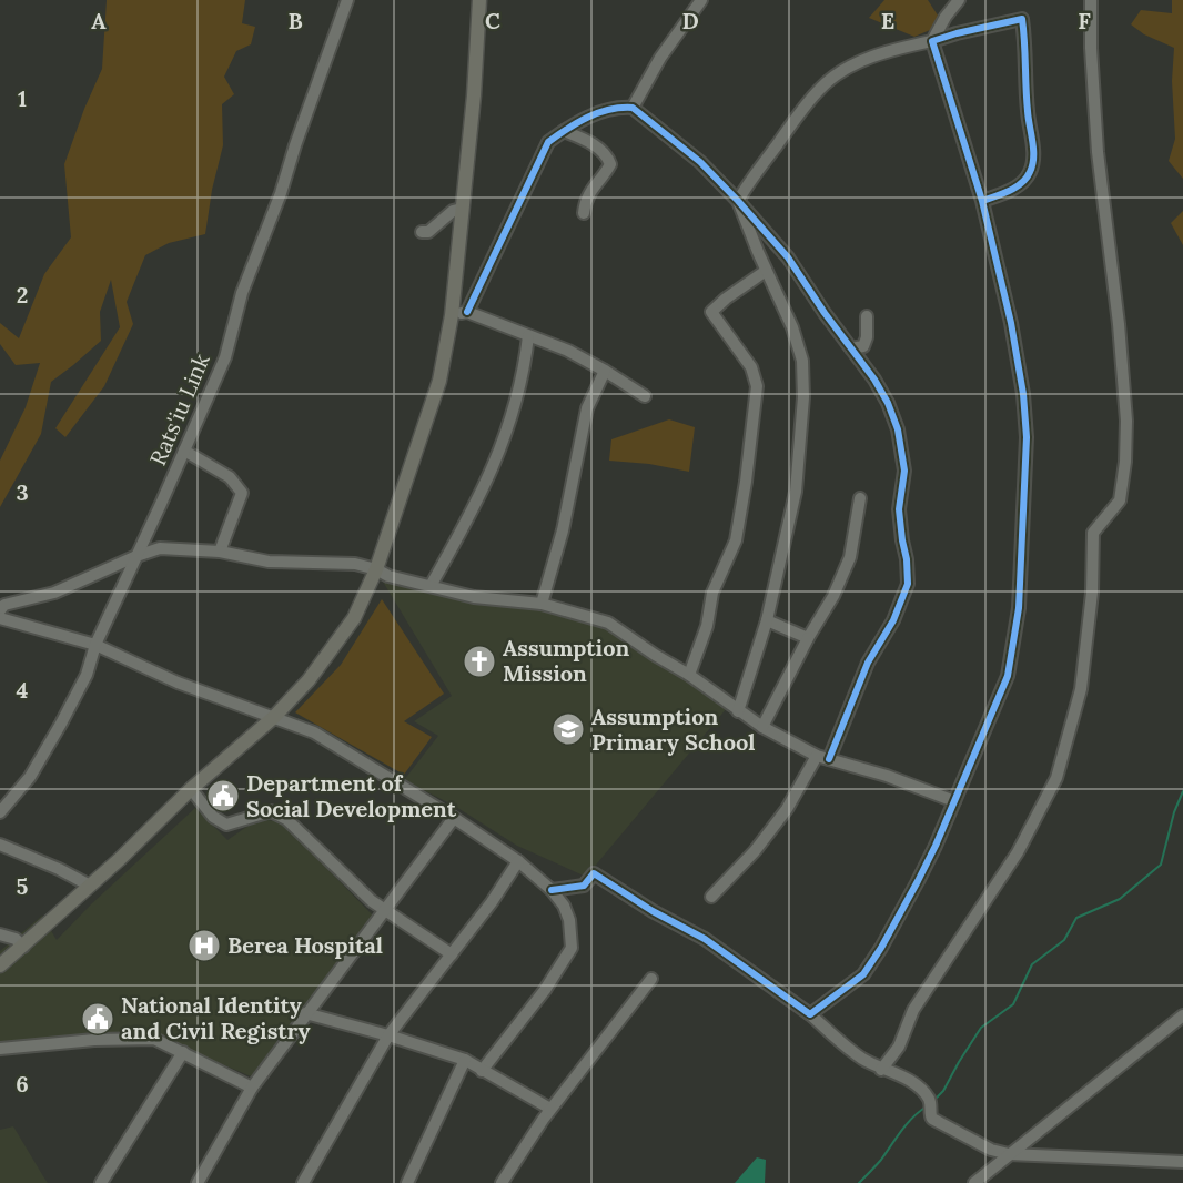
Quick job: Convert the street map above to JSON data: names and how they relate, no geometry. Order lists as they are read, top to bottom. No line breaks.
{"streets":{"street":["Rats'iu Link"]},"places":{"church":["Assumption Mission"],"school or university":["Assumption Primary School"],"public building":["Department of Social Development","National Identity and Civil Registry"],"hospital":["Berea Hospital"]},"grid":{"columns":["A","B","C","D","E","F"],"rows":["1","2","3","4","5","6"]}}
